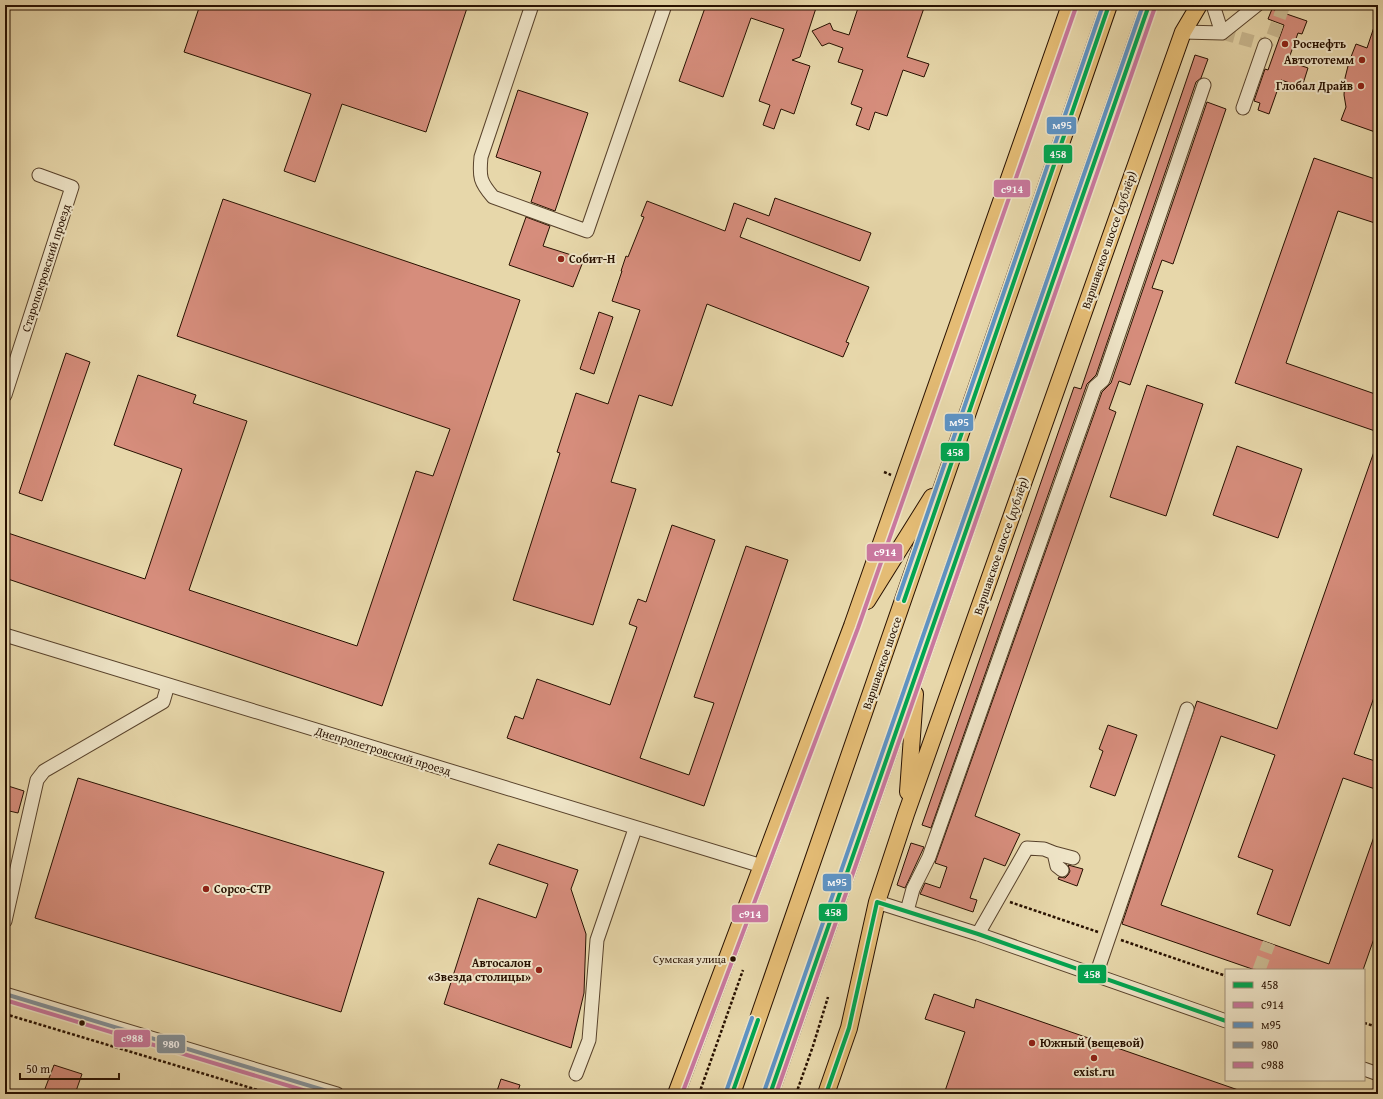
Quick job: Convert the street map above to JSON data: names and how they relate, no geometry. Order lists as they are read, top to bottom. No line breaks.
{"streets":{"main road":["Варшавское шоссе (дублёр)","Варшавское шоссе"],"street":["Старопокровский проезд","Днепропетровский проезд"]},"places":["Роснефть","Автототемм","Глобал Драйв","Собит-Н","Сорсо-СТР","Сумская улица","Автосалон «Звезда столицы»","Южный (вещевой)","exist.ru"],"lines":["transit line 458","transit line м95","transit line с914","transit line 980","transit line с988"],"legend":["458","с914","м95","980","с988"],"scale_bar":"50 m"}
